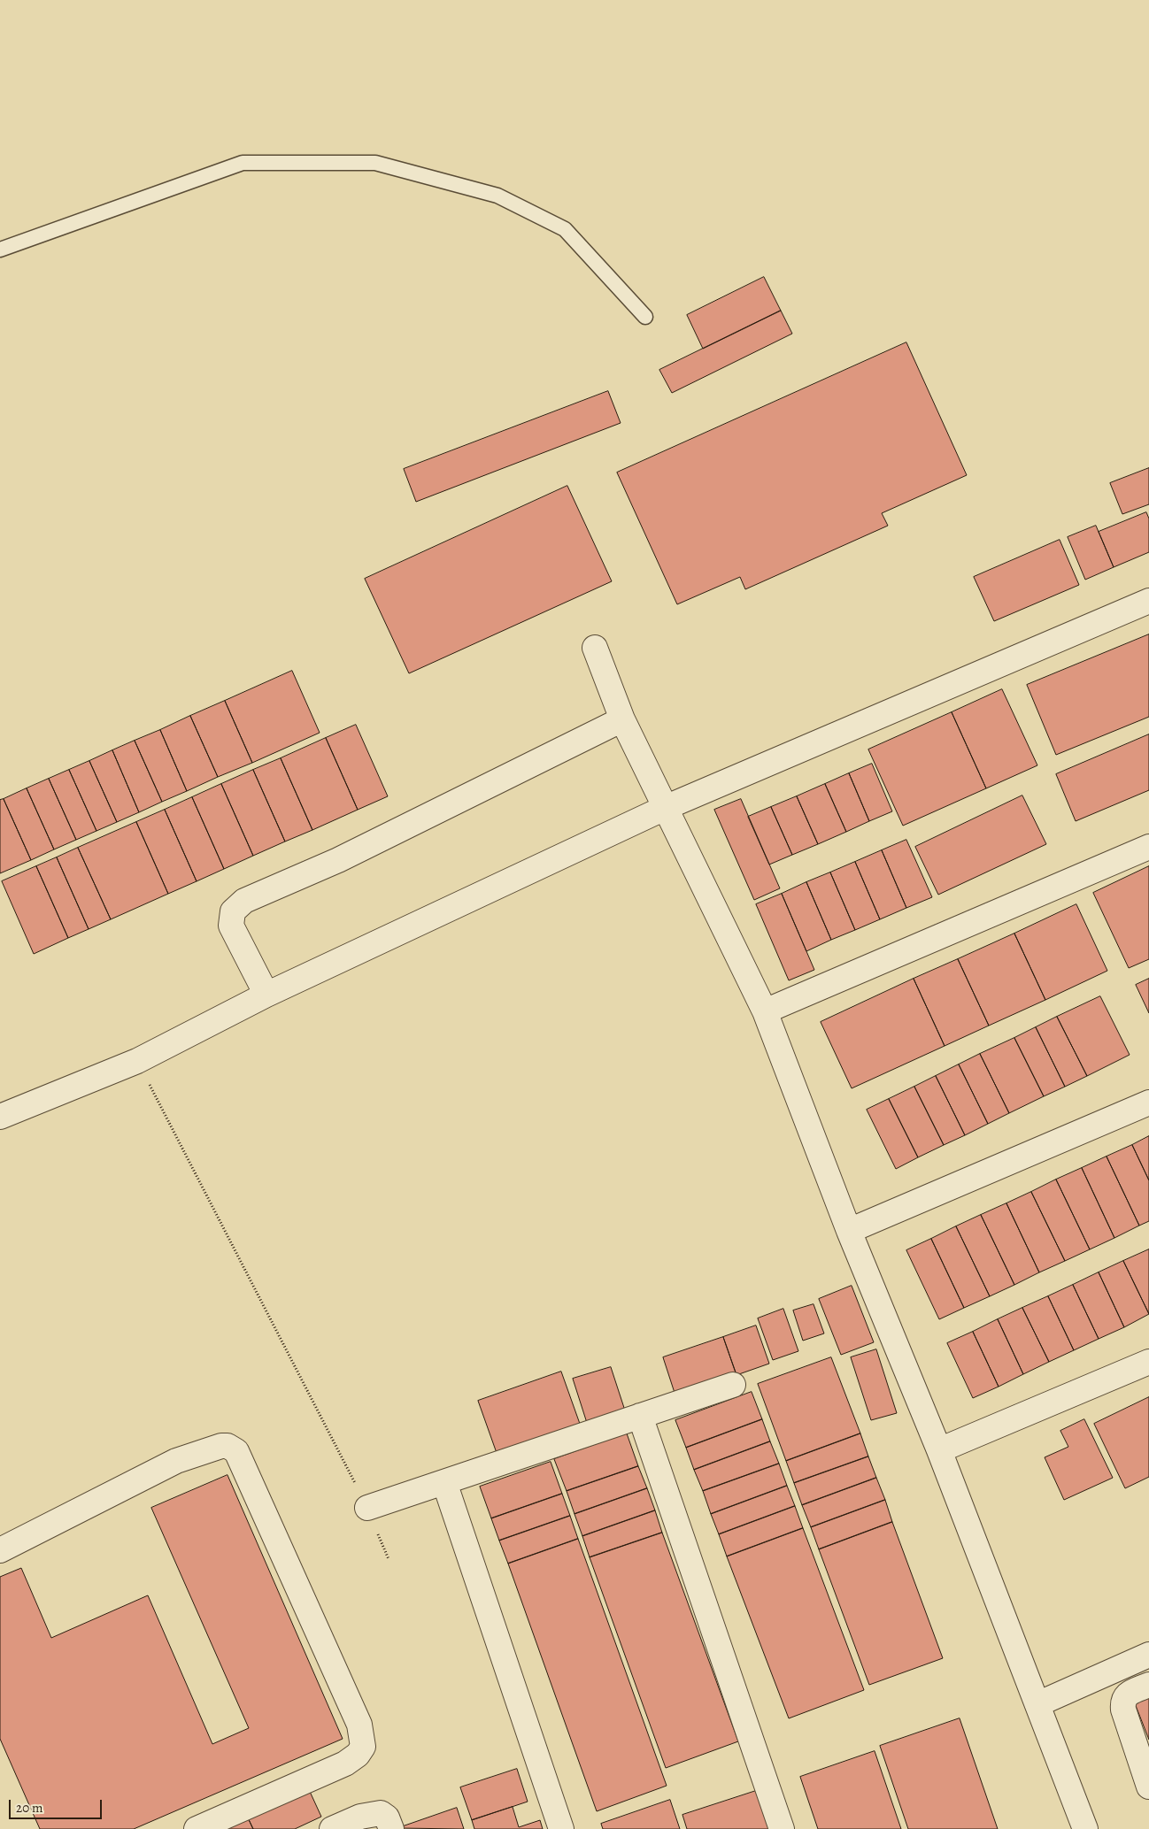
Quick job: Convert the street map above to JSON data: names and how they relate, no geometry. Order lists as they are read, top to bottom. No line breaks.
{"scale_bar":"20 m"}
